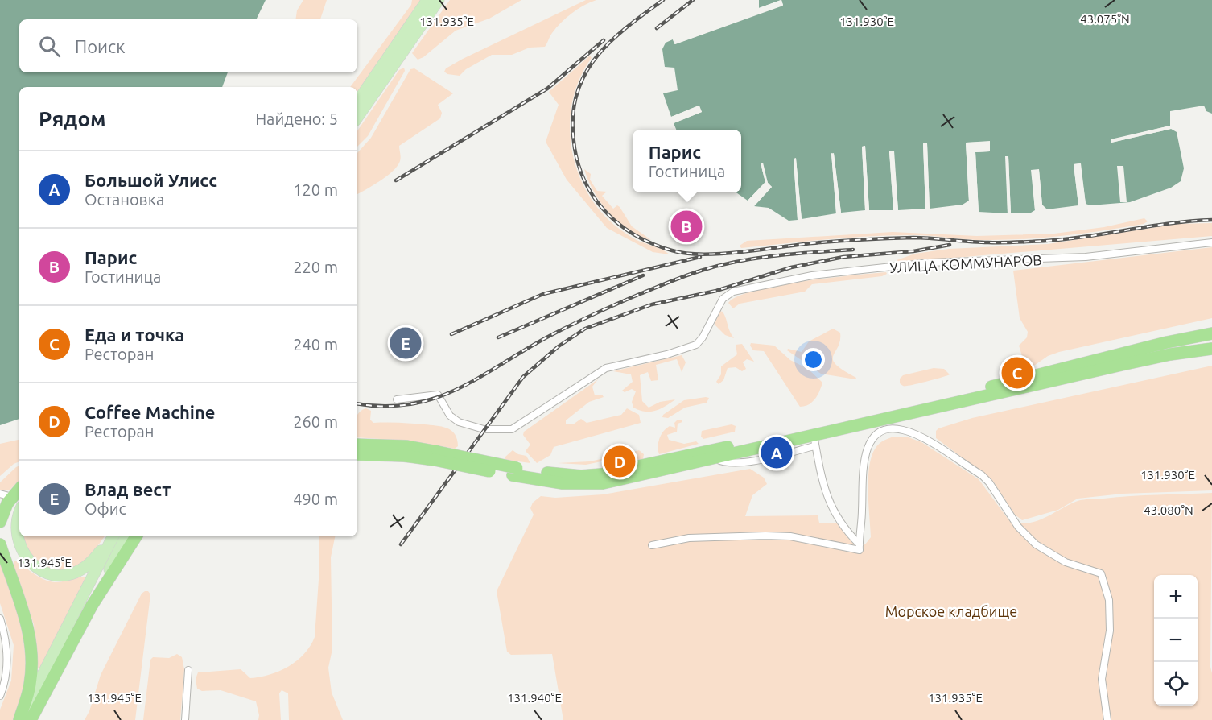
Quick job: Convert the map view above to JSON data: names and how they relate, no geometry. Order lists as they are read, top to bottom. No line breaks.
{"streets":{"street":["УЛИЦА КОММУНАРОВ"]},"parks":["Морское кладбище"],"page":{"search":"Поиск","heading":["Рядом","Найдено: 5"],"popup":["Парис","Гостиница"],"list":[{"mark":"A","name":"Большой Улисс","note":"Остановка","value":"120 m"},{"mark":"B","name":"Парис","note":"Гостиница","value":"220 m"},{"mark":"C","name":"Еда и точка","note":"Ресторан","value":"240 m"},{"mark":"D","name":"Coffee Machine","note":"Ресторан","value":"260 m"},{"mark":"E","name":"Влад вест","note":"Офис","value":"490 m"}],"pins":["B","E","C","A","D"],"map_buttons":["+","−"]},"coordinates":["43.075°N","131.935°E","131.930°E","43.080°N","131.945°E","131.940°E"]}
